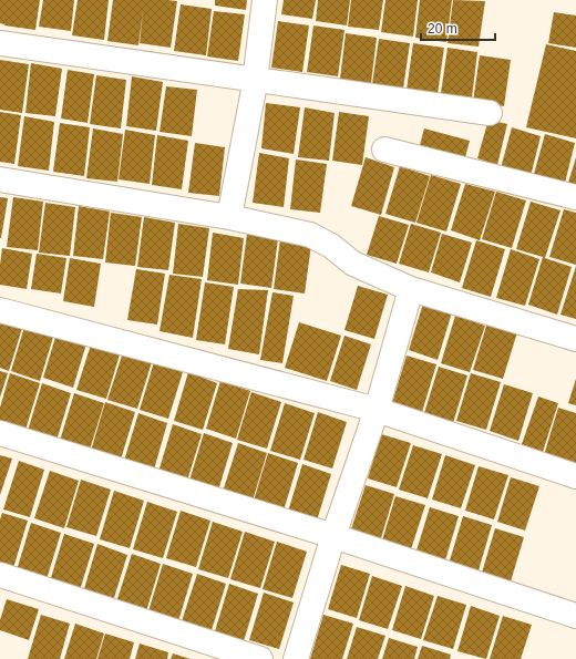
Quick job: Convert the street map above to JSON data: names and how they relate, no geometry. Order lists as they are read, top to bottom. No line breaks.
{"scale_bar":"20 m"}
